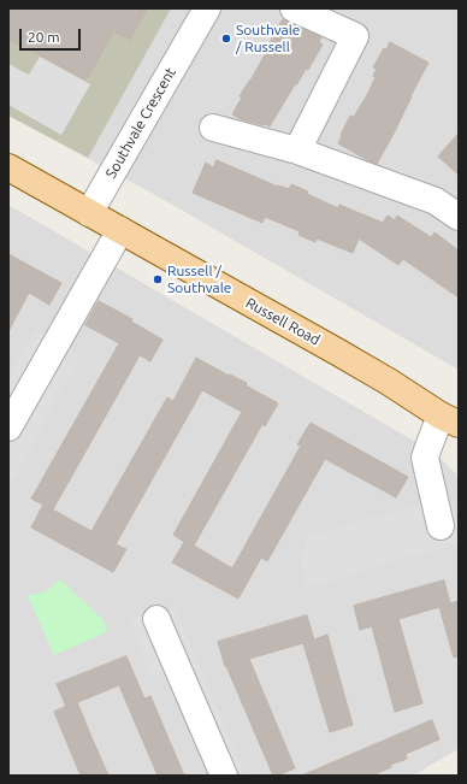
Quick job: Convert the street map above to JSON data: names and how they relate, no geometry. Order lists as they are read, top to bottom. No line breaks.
{"streets":{"main road":["Russell Road"],"street":["Southvale Crescent"]},"crossings":[["Southvale Crescent","Russell Road"]],"places":["Southvale / Russell","Russell / Southvale"],"scale_bar":"20 m"}
